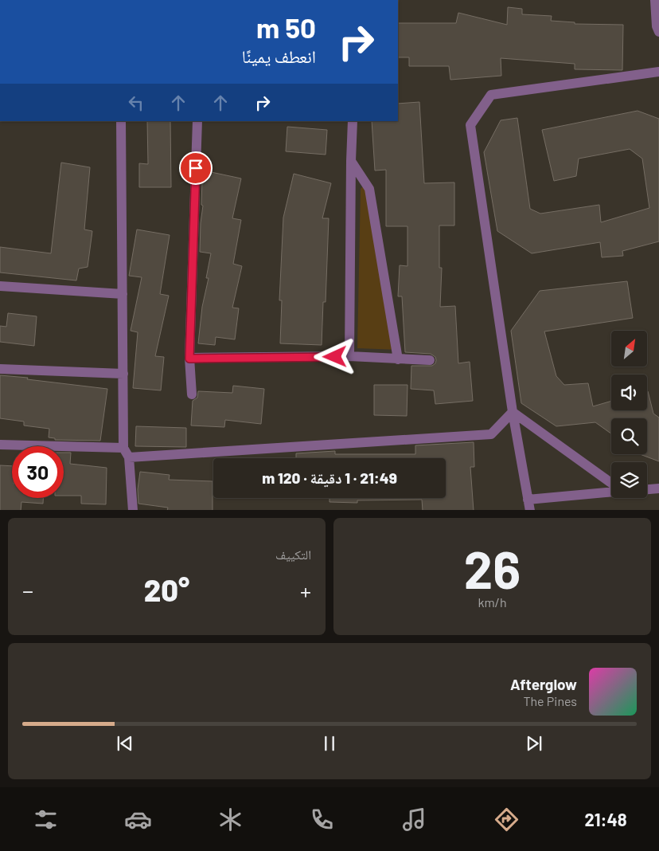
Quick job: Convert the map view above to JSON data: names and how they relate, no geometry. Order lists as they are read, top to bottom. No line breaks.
{"north":"top right","page":{"turn":["50 m","انعطف يمينًا"],"limit":"30","trip":"21:49 · 1 دقيقة · 120 m","tile":[["26","km/h"],"التكييف"],"heat":["−","20°","+"],"song":["Afterglow","The Pines"],"tabs":"21:48"}}
